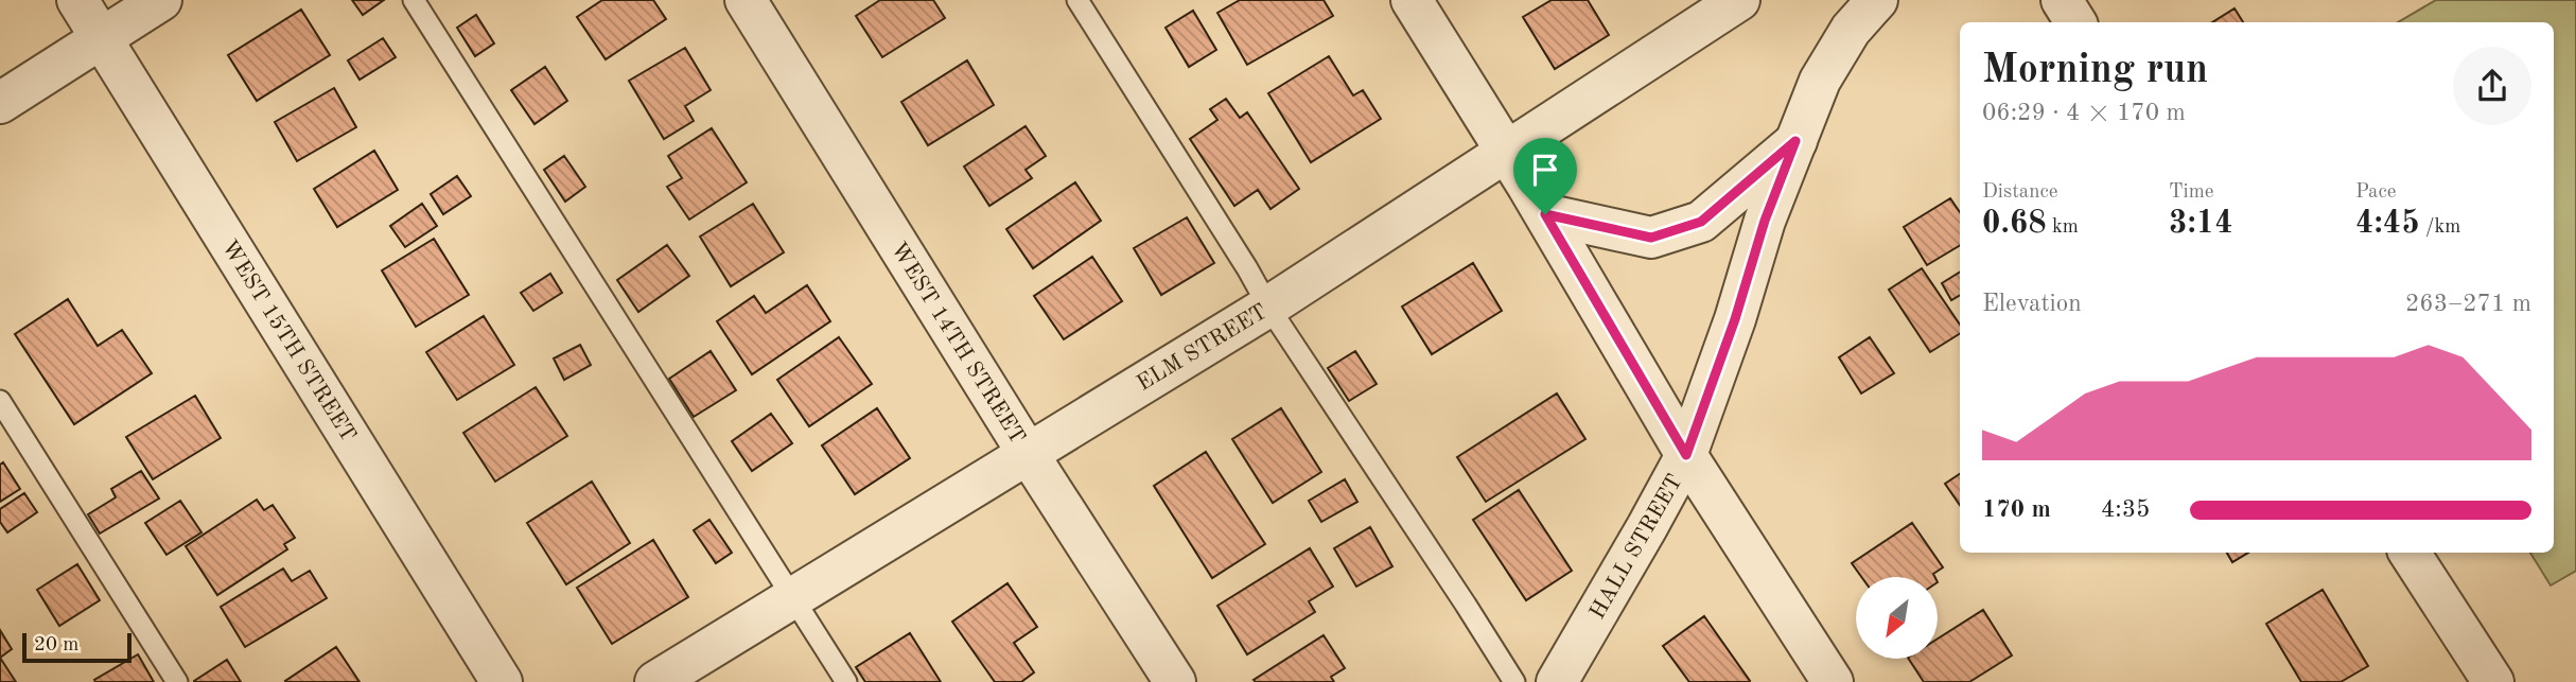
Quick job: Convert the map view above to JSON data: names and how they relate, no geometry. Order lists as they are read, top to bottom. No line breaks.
{"streets":{"street":["WEST 15TH STREET","WEST 14TH STREET","ELM STREET","HALL STREET"]},"crossings":[["WEST 14TH STREET","ELM STREET"]],"scale_bar":"20 m","north":"bottom left","page":{"heading":["Morning run","06:29 · 4 × 170 m"],"stats":[["Distance","0.68 km"],["Time","3:14"],["Pace","4:45 /km"]],"chart":["Elevation","263–271 m"],"list":[{"name":"170 m","note":"4:35"}],"scale":"20 m"}}
